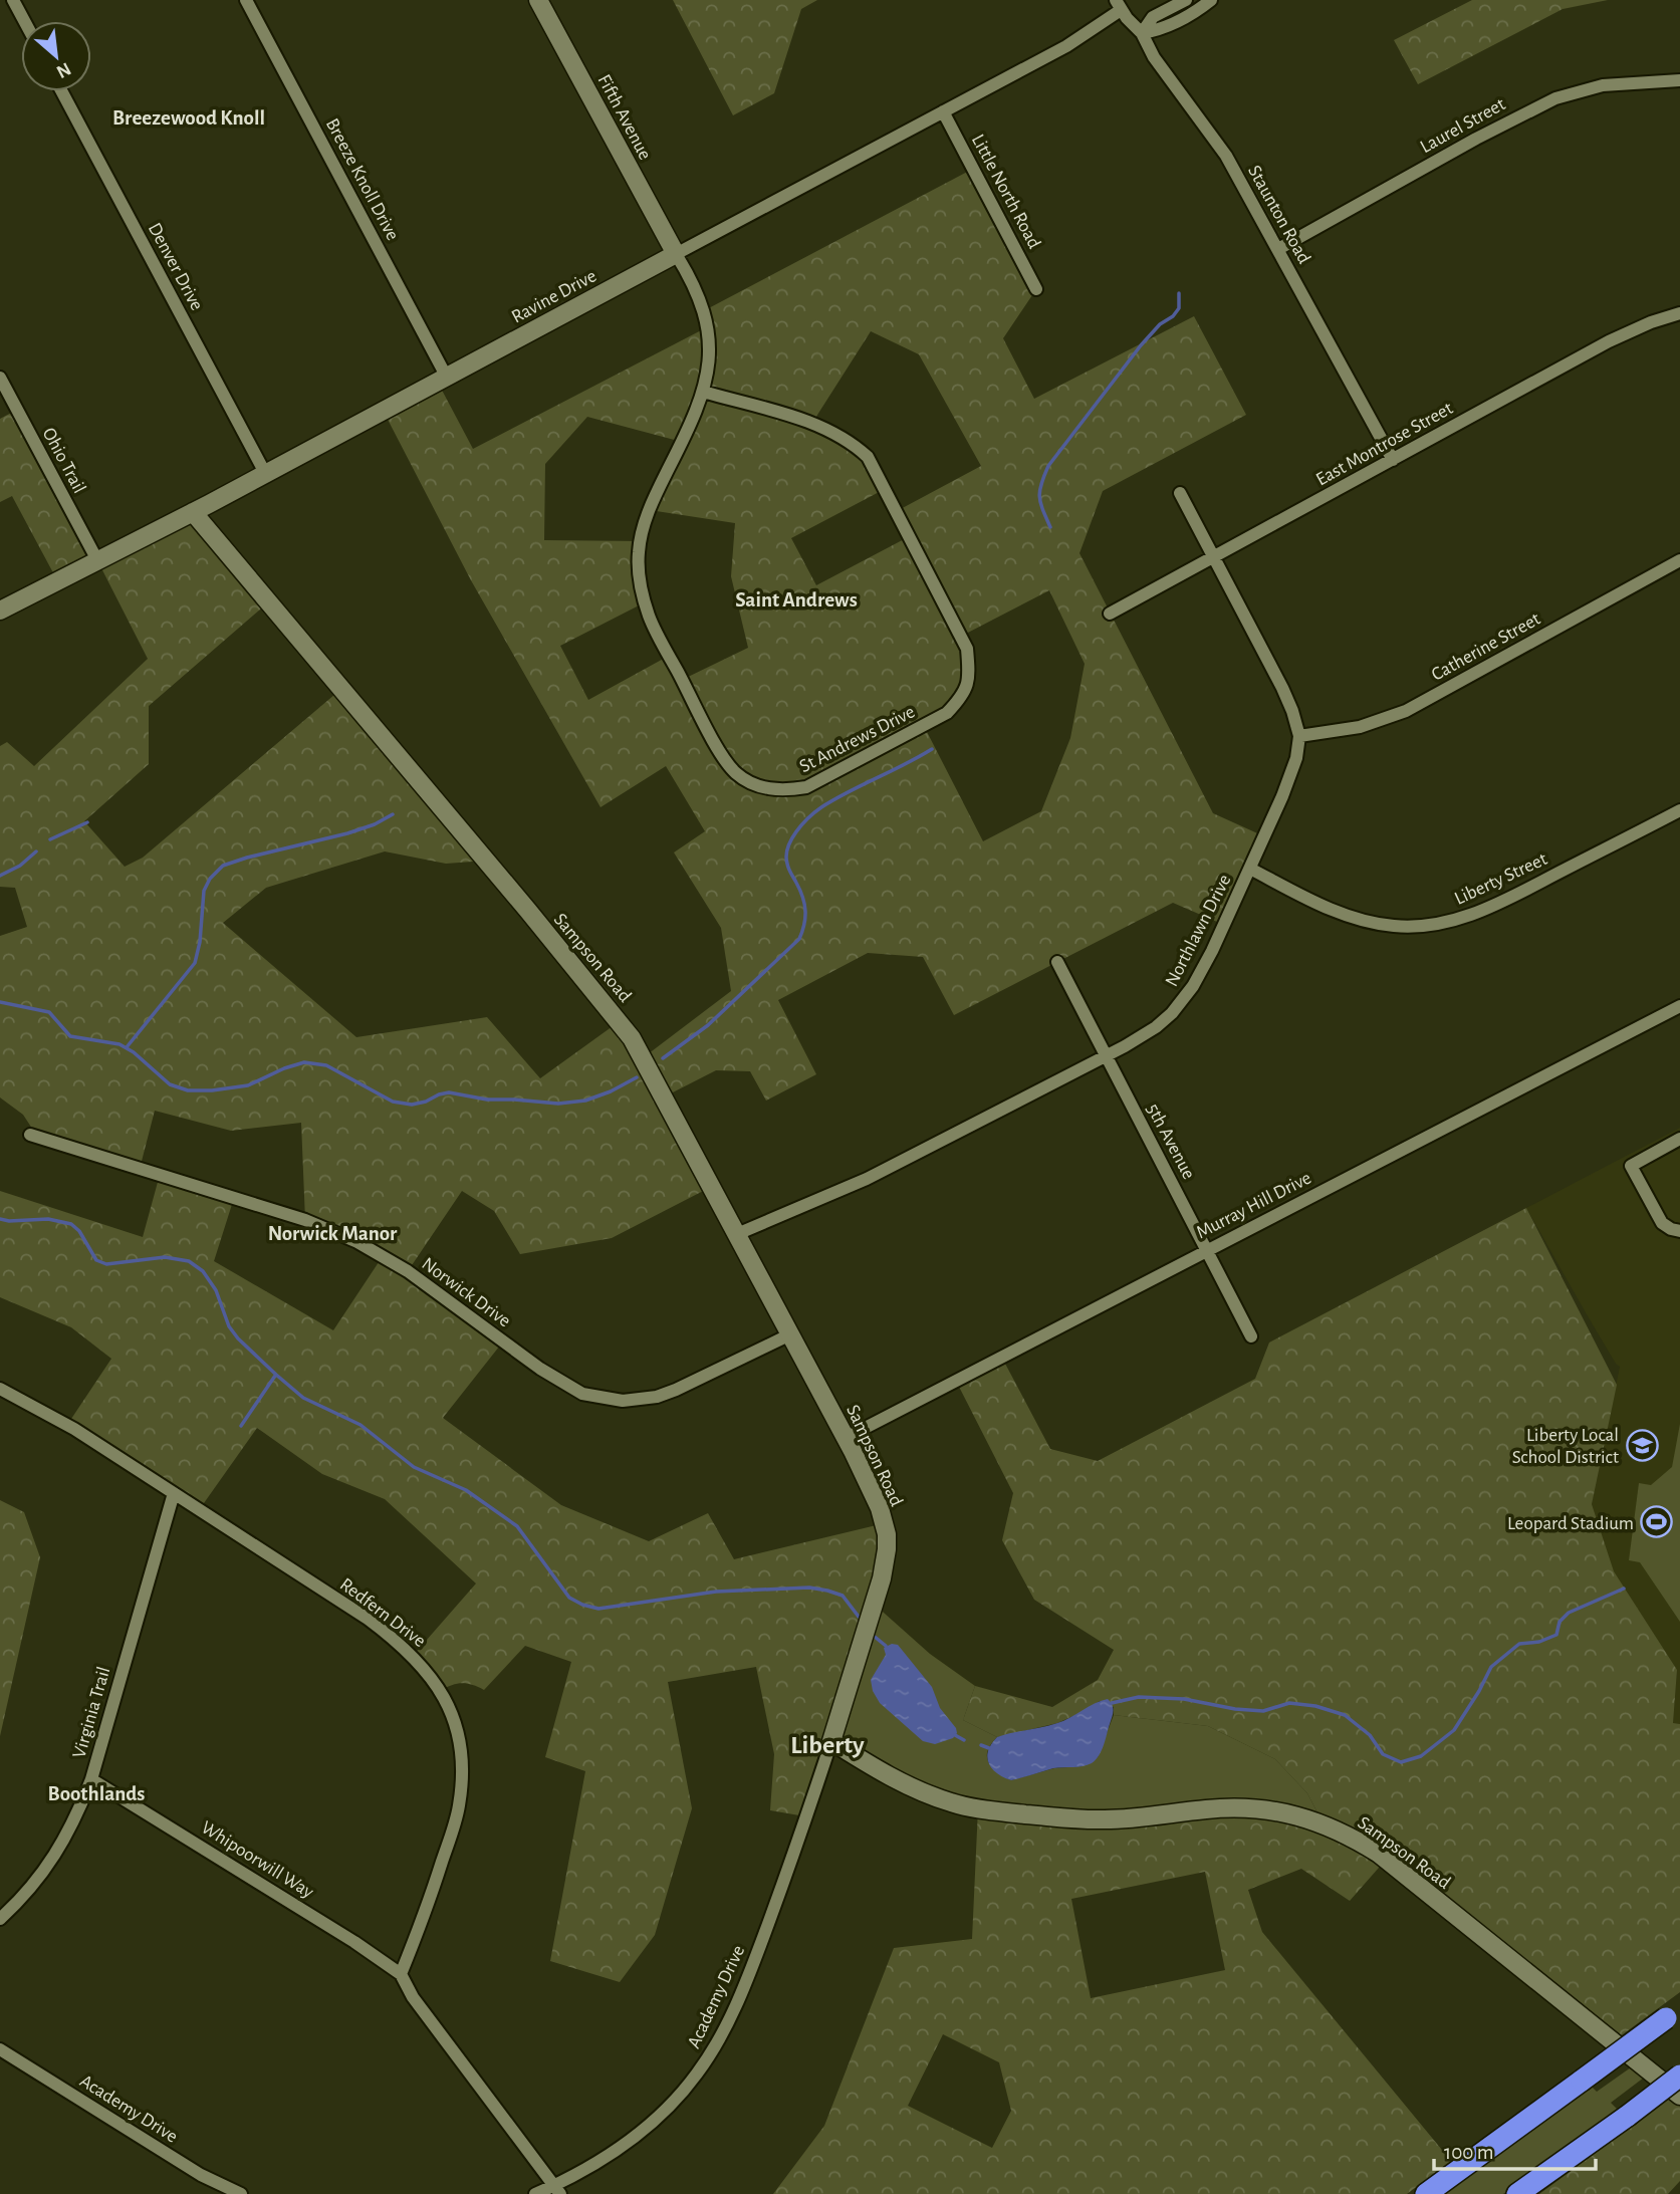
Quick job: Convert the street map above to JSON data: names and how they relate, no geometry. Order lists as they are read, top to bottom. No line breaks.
{"streets":{"street":["Fifth Avenue","Laurel Street","Breeze Knoll Drive","Little North Road","Staunton Road","Denver Drive","Ravine Drive","East Montrose Street","Ohio Trail","Catherine Street","St Andrews Drive","Liberty Street","Northlawn Drive","Sampson Road","5th Avenue","Murray Hill Drive","Norwick Drive","Redfern Drive","Virginia Trail","Whipoorwill Way","Academy Drive"]},"crossings":[["Fifth Avenue","Ravine Drive"],["Fifth Avenue","St Andrews Drive"],["Laurel Street","Staunton Road"],["Breeze Knoll Drive","Ravine Drive"],["Little North Road","Ravine Drive"],["Staunton Road","Ravine Drive"],["Staunton Road","East Montrose Street"],["Denver Drive","Ravine Drive"],["Ravine Drive","Ohio Trail"],["Ravine Drive","St Andrews Drive"],["Ravine Drive","Sampson Road"],["Catherine Street","Northlawn Drive"],["Liberty Street","Northlawn Drive"],["Northlawn Drive","Sampson Road"],["Northlawn Drive","5th Avenue"],["Sampson Road","Murray Hill Drive"],["Sampson Road","Norwick Drive"],["Sampson Road","Academy Drive"],["5th Avenue","Murray Hill Drive"],["Redfern Drive","Virginia Trail"],["Redfern Drive","Whipoorwill Way"],["Virginia Trail","Whipoorwill Way"]],"districts":["Breezewood Knoll","Saint Andrews","Norwick Manor","Liberty","Boothlands"],"places":{"school or university":["Liberty Local School District"],"sports":["Leopard Stadium"]},"scale_bar":"100 m","north":"bottom right"}
